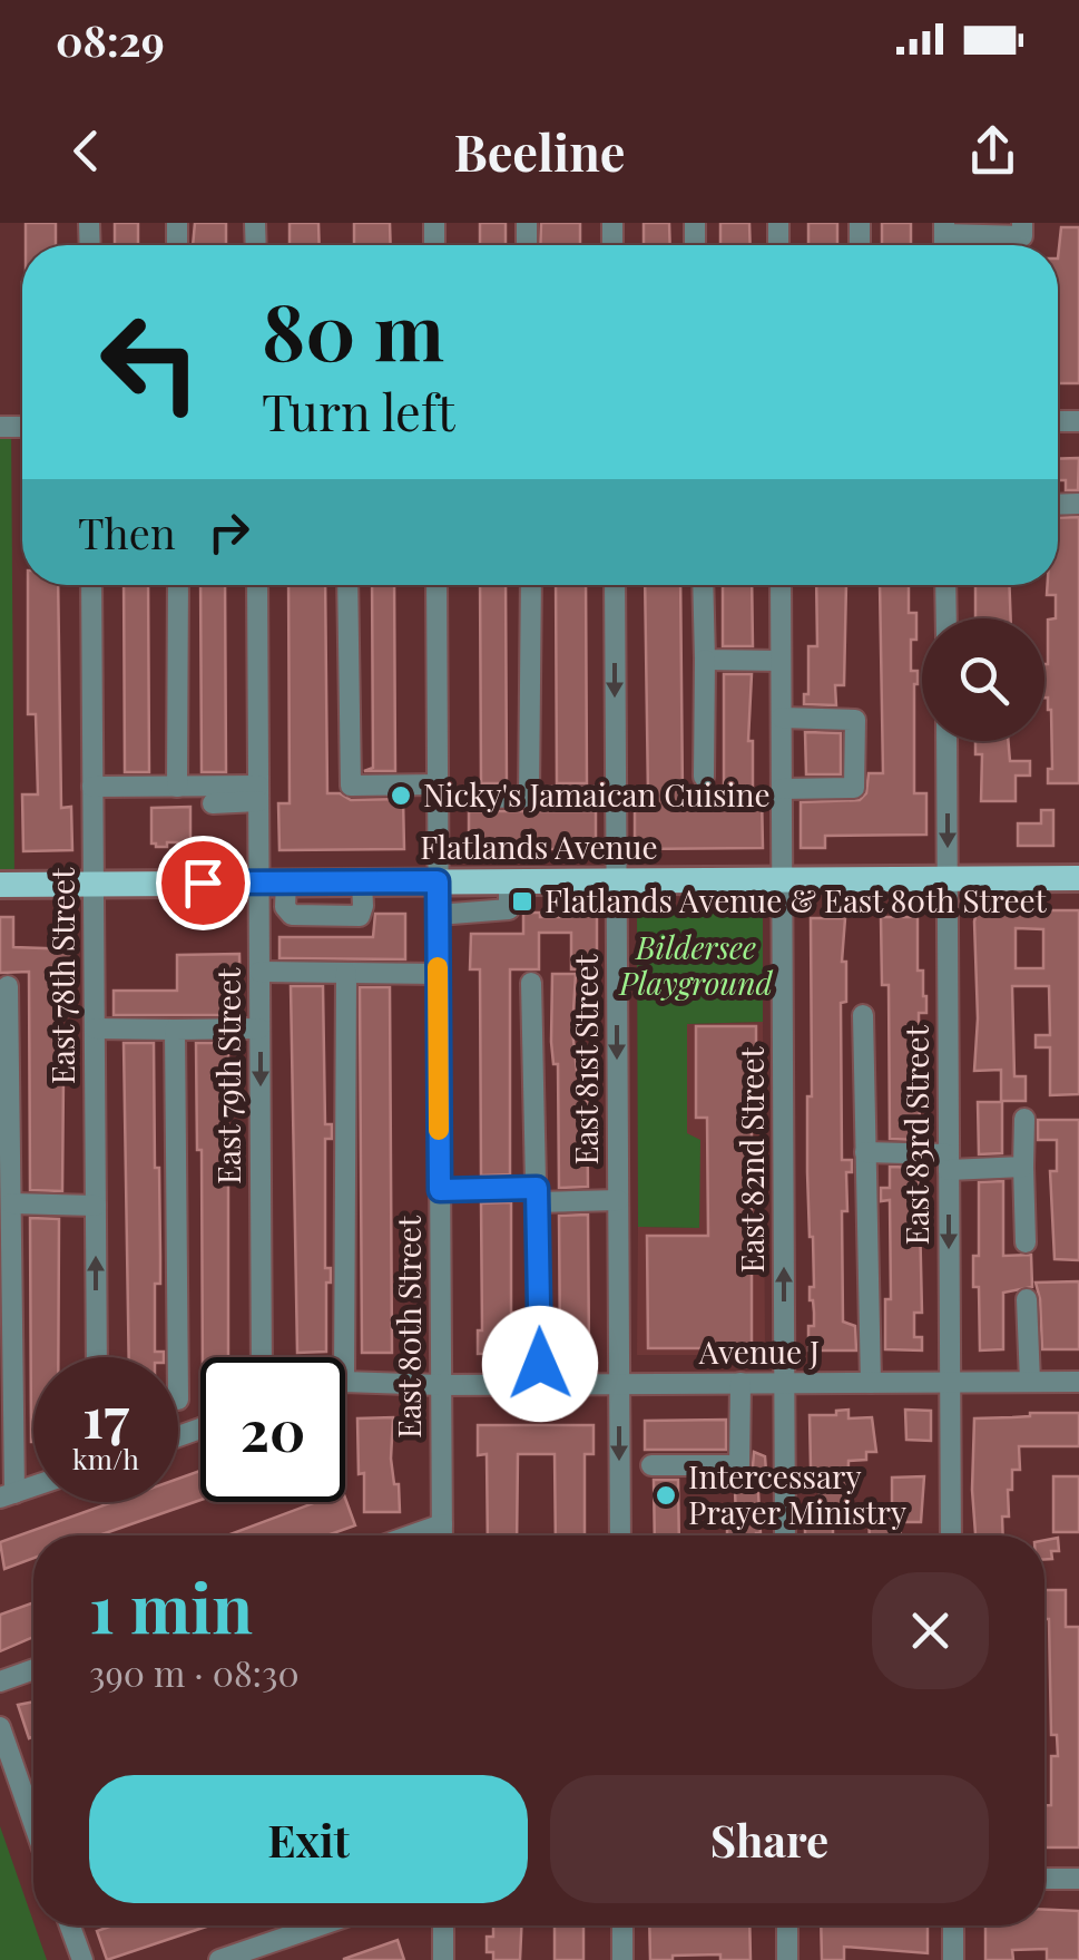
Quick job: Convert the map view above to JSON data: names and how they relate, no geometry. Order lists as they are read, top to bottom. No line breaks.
{"streets":{"main road":["Flatlands Avenue"],"street":["East 78th Street","East 81st Street","East 79th Street","East 83rd Street","East 82nd Street","East 80th Street","Avenue J"]},"crossings":[["Flatlands Avenue","East 78th Street"],["Flatlands Avenue","East 81st Street"],["Flatlands Avenue","East 79th Street"],["Flatlands Avenue","East 83rd Street"],["Flatlands Avenue","East 82nd Street"],["Flatlands Avenue","East 80th Street"],["East 81st Street","Avenue J"],["East 83rd Street","Avenue J"],["East 82nd Street","Avenue J"],["East 80th Street","Avenue J"]],"parks":["Bildersee Playground"],"places":{"other":["Nicky's Jamaican Cuisine","Intercessary Prayer Ministry"],"transit":["Flatlands Avenue & East 80th Street"]},"page":{"status":"08:29","header":"Beeline","turn":["80 m","Turn left"],"then":"Then","speed":"17 km/h","limit":"20","heading":["1 min","390 m · 08:30"],"buttons":["Exit","Share"]}}
